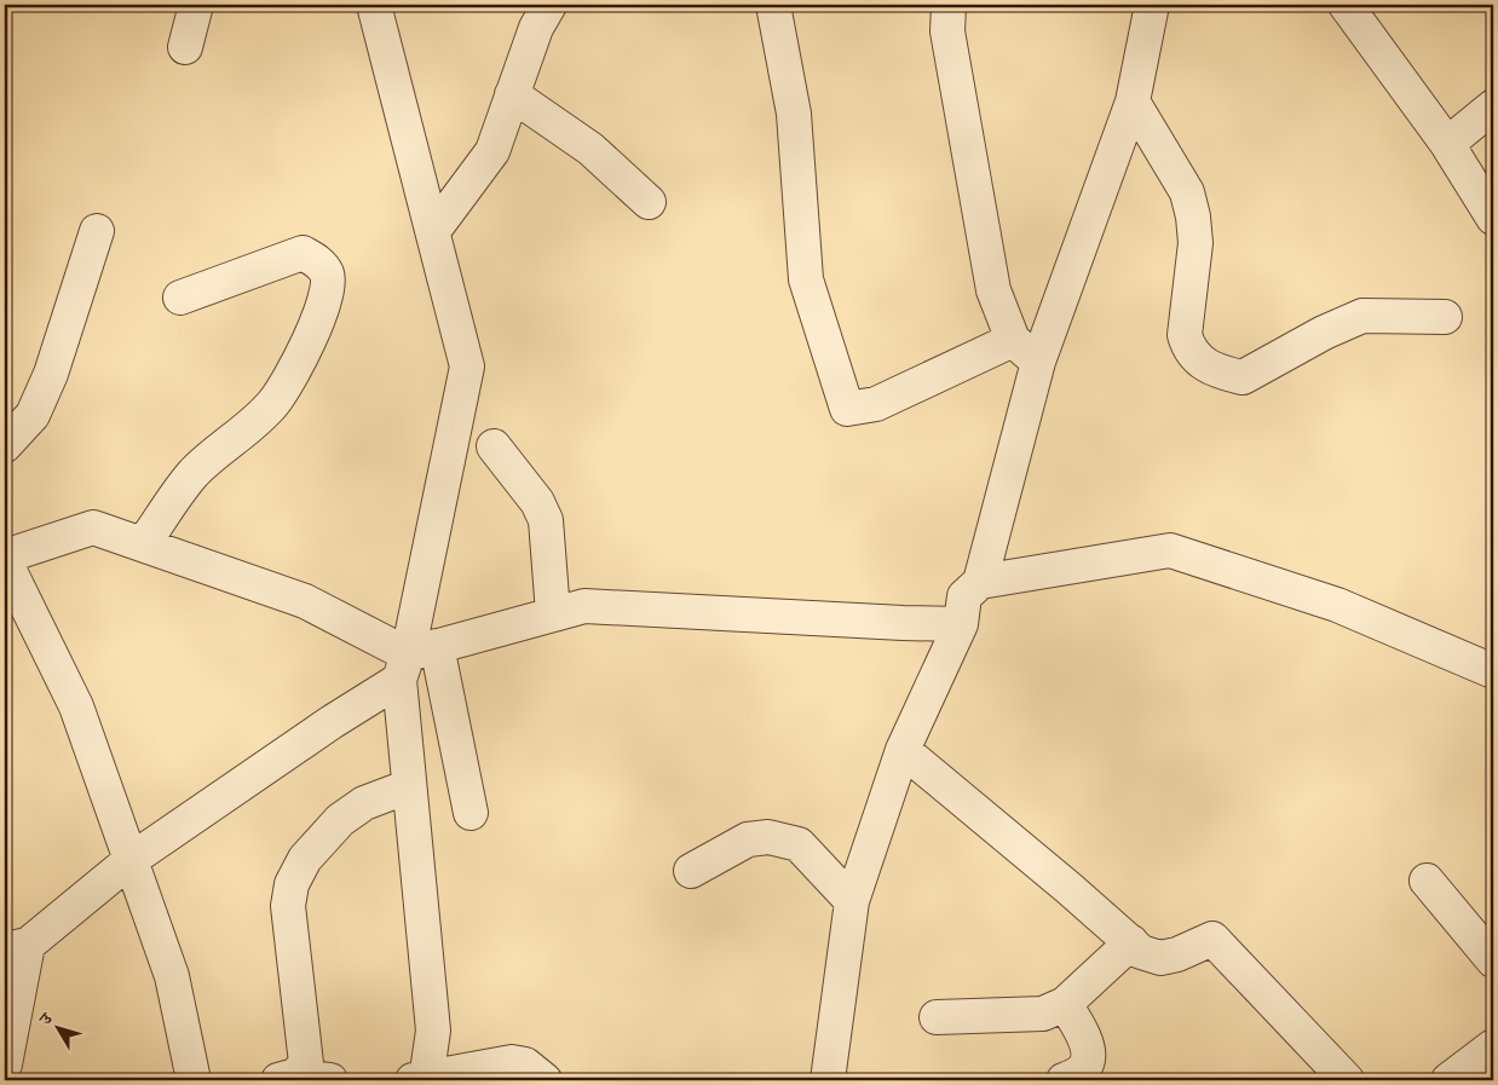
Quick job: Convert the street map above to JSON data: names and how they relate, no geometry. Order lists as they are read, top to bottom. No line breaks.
{"north":"top left"}
